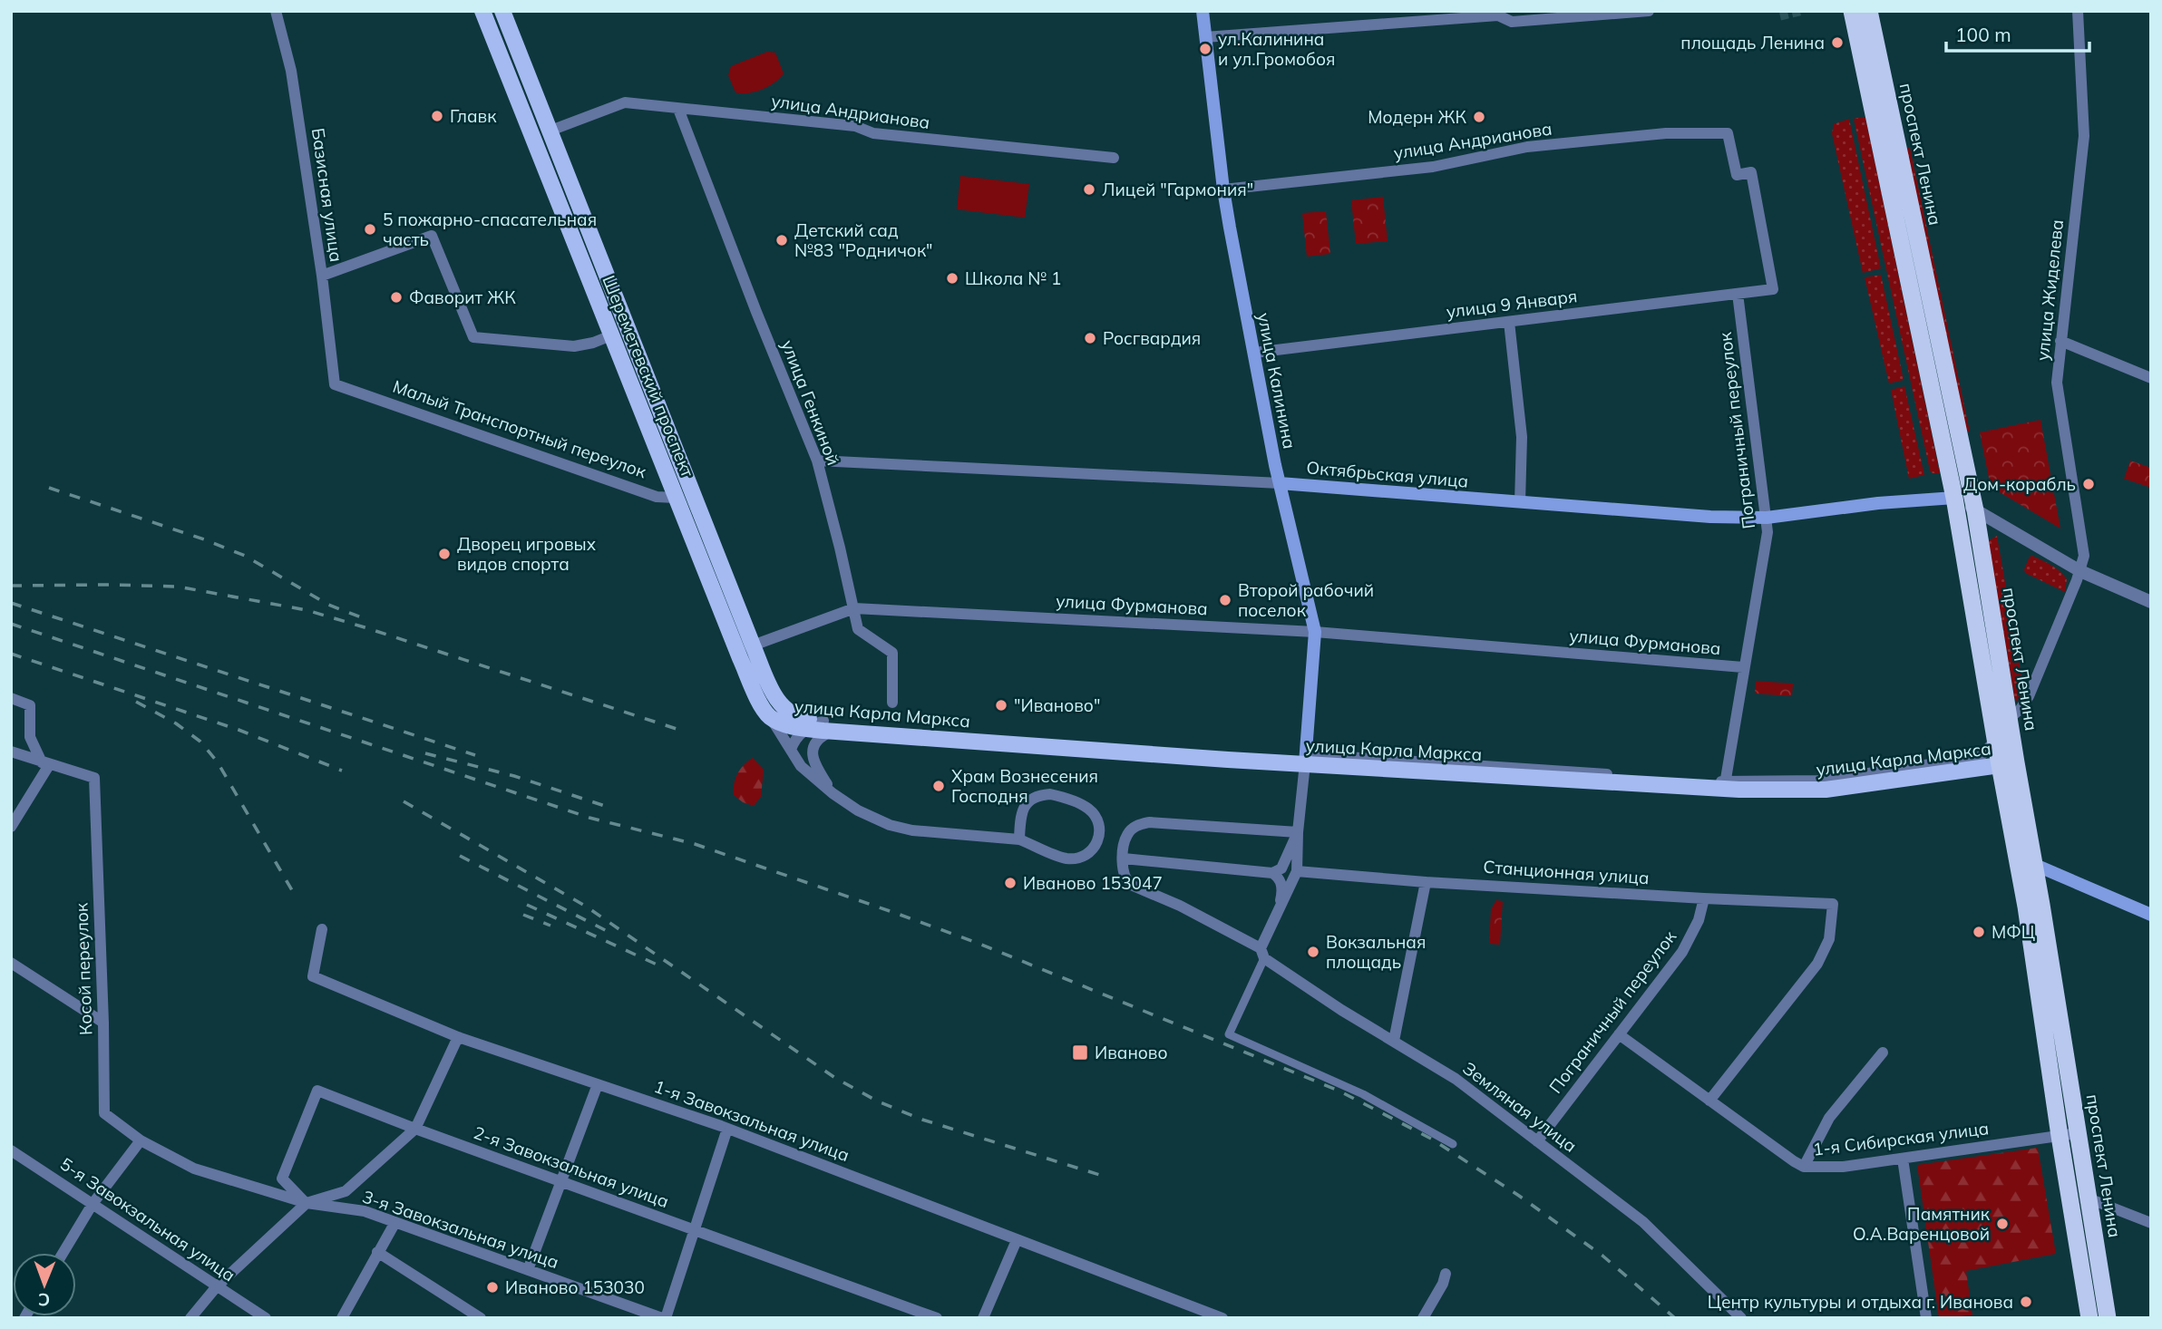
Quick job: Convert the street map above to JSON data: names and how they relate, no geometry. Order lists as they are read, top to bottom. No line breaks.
{"streets":{"highway":["проспект Ленина"],"main road":["Шереметевский проспект","улица Калинина","Малый Транспортный переулок","Октябрьская улица","улица Карла Маркса"],"street":["улица Андрианова","Базисная улица","улица Жиделева","улица 9 Января","улица Генкиной","Пограничный переулок","улица Фурманова","Станционная улица","Косой переулок","Земляная улица","1-я Завокзальная улица","1-я Сибирская улица","2-я Завокзальная улица","5-я Завокзальная улица","3-я Завокзальная улица"]},"crossings":[["улица Андрианова","улица 9 Января"],["улица Андрианова","Шереметевский проспект"],["улица Андрианова","улица Калинина"],["улица Андрианова","улица Генкиной"],["проспект Ленина","улица Жиделева"],["проспект Ленина","Октябрьская улица"],["проспект Ленина","улица Карла Маркса"],["проспект Ленина","1-я Сибирская улица"],["Базисная улица","Малый Транспортный переулок"],["улица 9 Января","улица Калинина"],["улица 9 Января","Пограничный переулок"],["Шереметевский проспект","Малый Транспортный переулок"],["Шереметевский проспект","улица Фурманова"],["Шереметевский проспект","улица Карла Маркса"],["улица Калинина","Октябрьская улица"],["улица Калинина","улица Фурманова"],["улица Калинина","улица Карла Маркса"],["улица Генкиной","Октябрьская улица"],["улица Генкиной","улица Фурманова"],["Пограничный переулок","Октябрьская улица"],["Пограничный переулок","улица Фурманова"],["Пограничный переулок","улица Карла Маркса"],["Пограничный переулок","Станционная улица"],["Пограничный переулок","Земляная улица"],["Пограничный переулок","1-я Сибирская улица"],["Станционная улица","1-я Сибирская улица"],["Косой переулок","3-я Завокзальная улица"],["2-я Завокзальная улица","3-я Завокзальная улица"]],"places":{"other":["площадь Ленина","ул.Калинина и ул.Громобоя","Главк","Модерн ЖК","Лицей \"Гармония\"","5 пожарно-спасательная часть","Детский сад №83 \"Родничок\"","Школа № 1","Фаворит ЖК","Росгвардия","Дом-корабль","Дворец игровых видов спорта","Второй рабочий поселок","\"Иваново\"","Храм Вознесения Господня","Иваново 153047","МФЦ","Вокзальная площадь","Памятник О.А.Варенцовой","Иваново 153030","Центр культуры и отдыха г. Иванова"],"transit":["Иваново"]},"scale_bar":"100 m","north":"bottom"}
